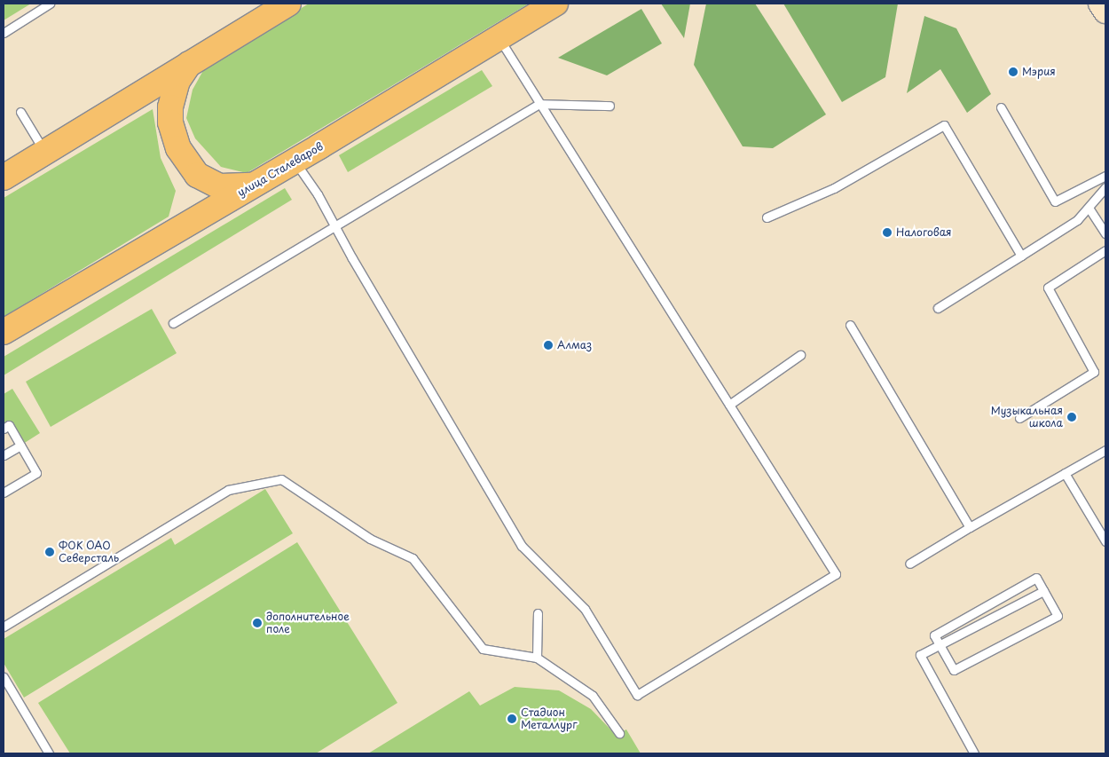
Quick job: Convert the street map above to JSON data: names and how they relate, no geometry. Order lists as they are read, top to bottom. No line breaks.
{"streets":{"main road":["улица Сталеваров"]},"places":["Мэрия","Налоговая","Алмаз","Музыкальная школа","ФОК ОАО Северсталь","дополнительное поле","Стадион Металлург"]}
